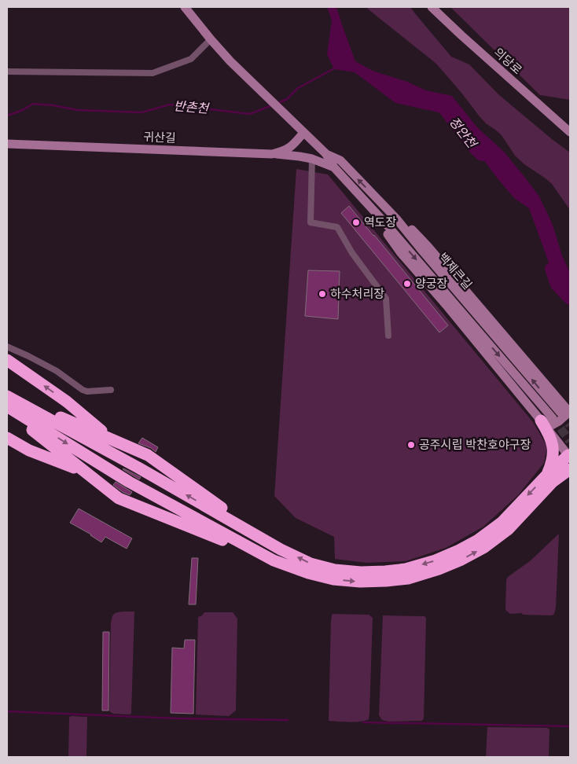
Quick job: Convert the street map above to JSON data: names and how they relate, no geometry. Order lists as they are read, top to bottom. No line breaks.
{"streets":{"main road":["의당로","귀산길","백제큰길"]},"crossings":[["귀산길","백제큰길"]],"water":["반촌천","정안천"],"places":["역도장","양궁장","하수처리장","공주시립 박찬호야구장"]}
